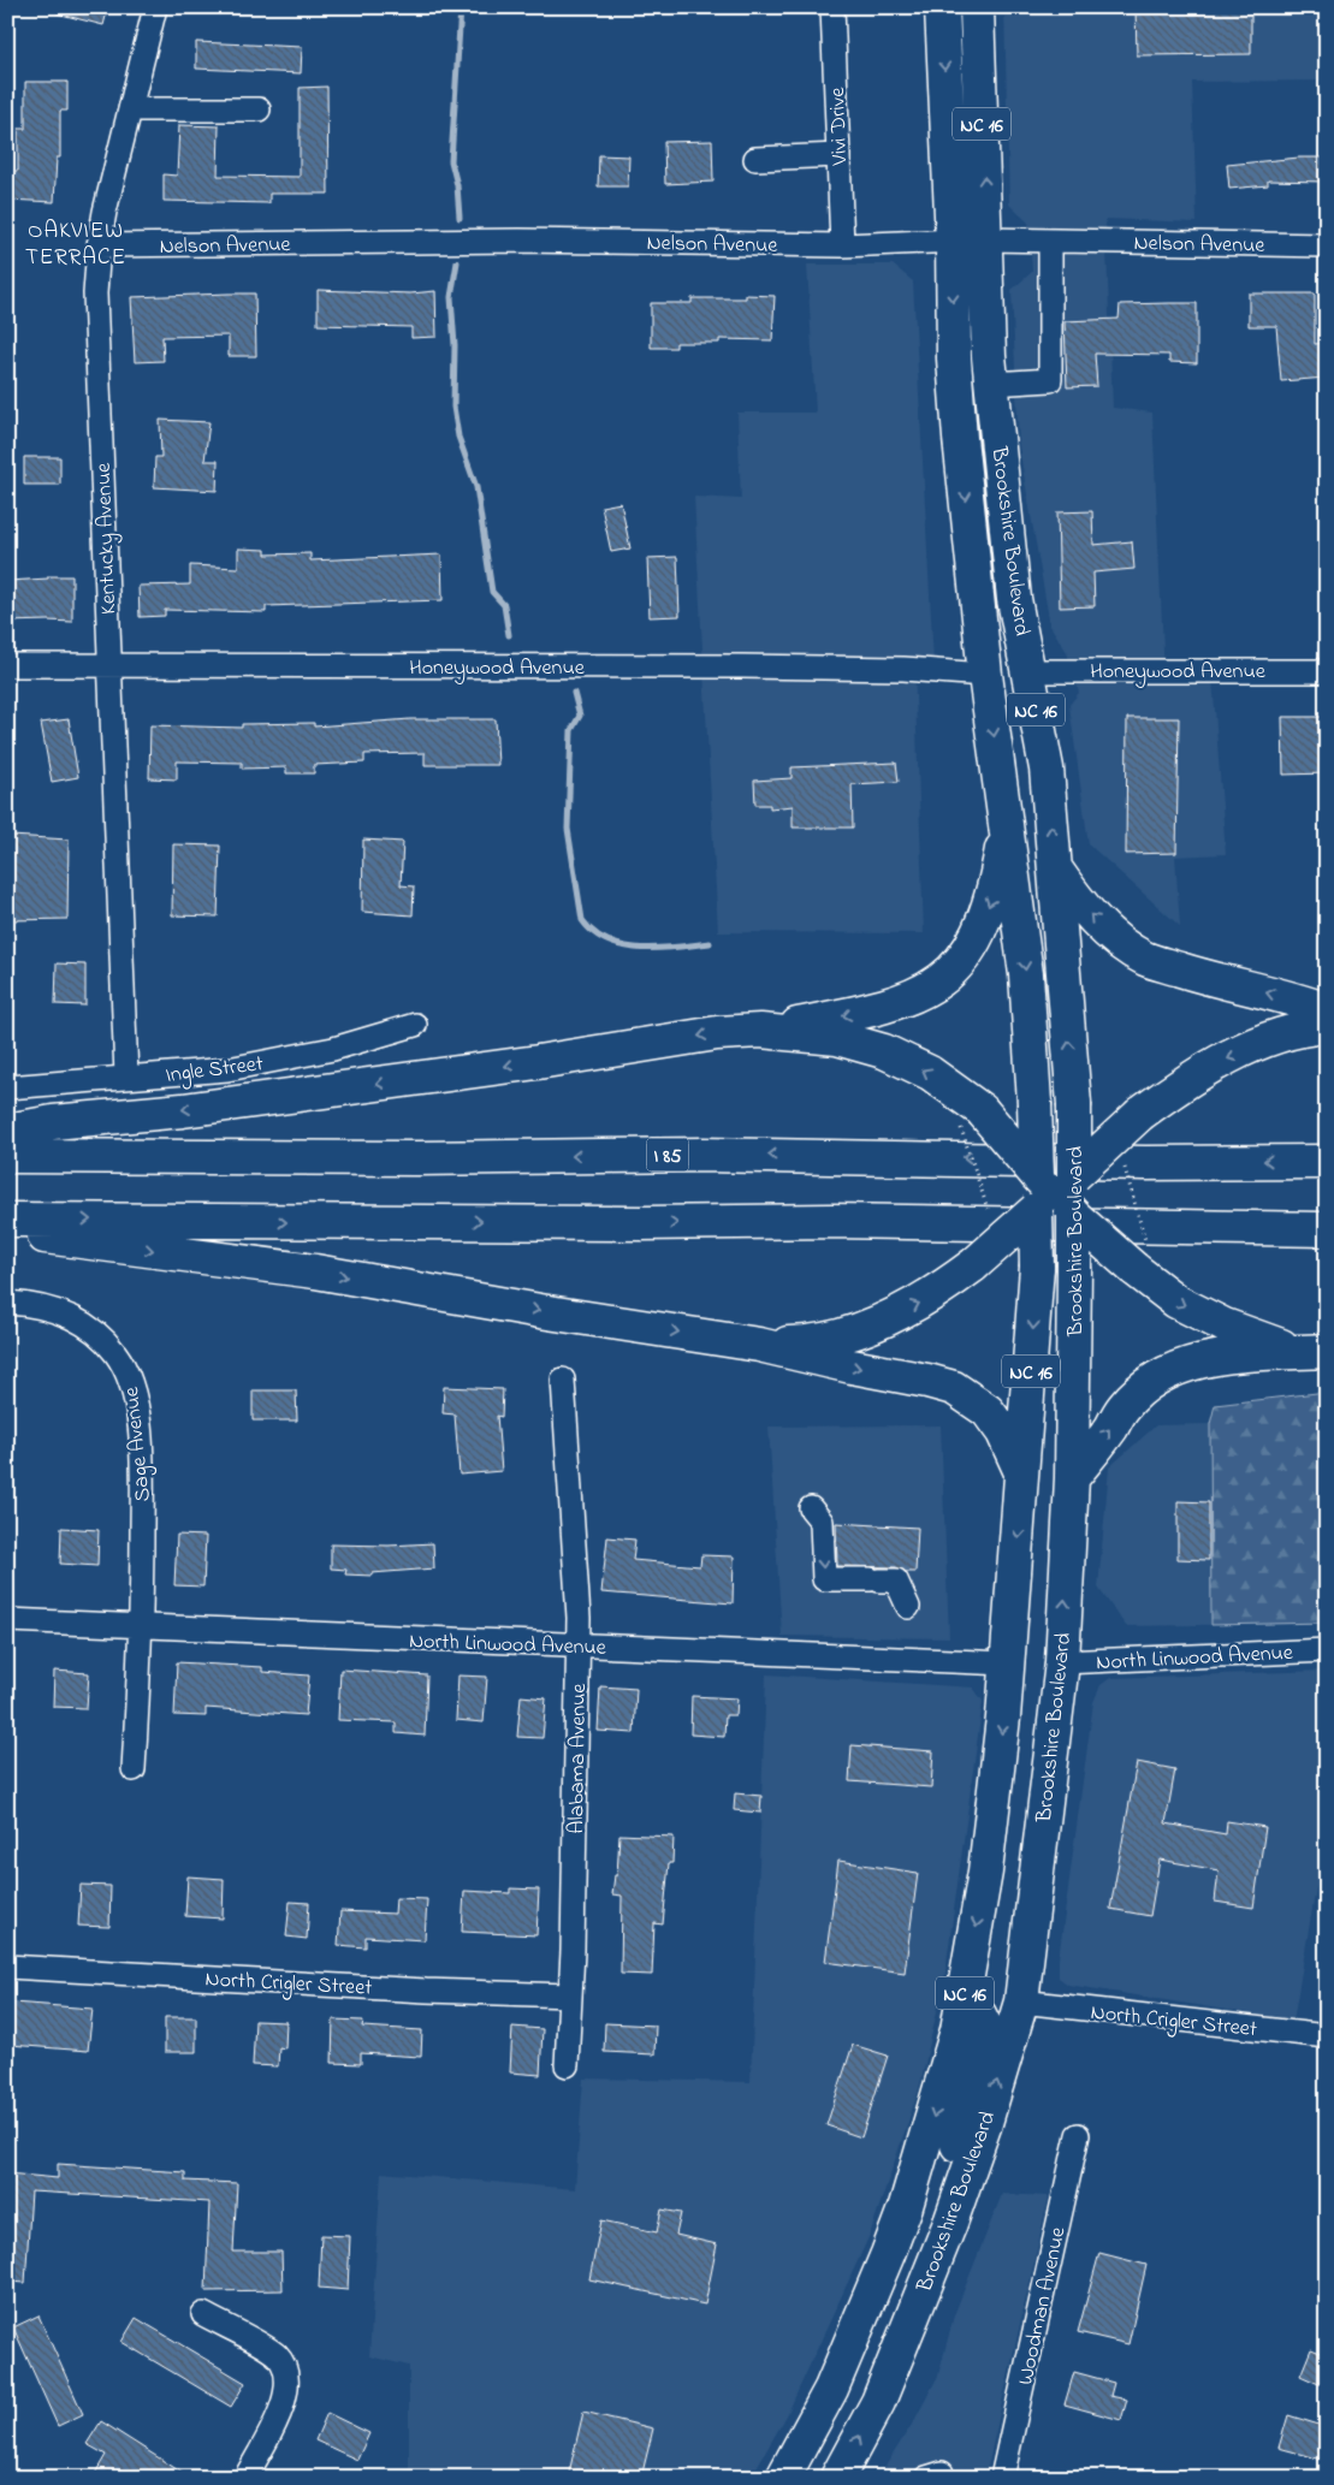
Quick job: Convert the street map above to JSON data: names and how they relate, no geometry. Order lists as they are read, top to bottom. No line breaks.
{"streets":{"highway":["NC 16","Brookshire Boulevard","I 85"],"street":["Vivi Drive","Nelson Avenue","Kentucky Avenue","Honeywood Avenue","Ingle Street","Sage Avenue","North Linwood Avenue","Alabama Avenue","North Crigler Street","Woodman Avenue"]},"crossings":[["Vivi Drive","Nelson Avenue"],["Nelson Avenue","Kentucky Avenue"],["Nelson Avenue","Brookshire Boulevard"],["Kentucky Avenue","Honeywood Avenue"],["Kentucky Avenue","Ingle Street"],["Brookshire Boulevard","Honeywood Avenue"],["Brookshire Boulevard","North Linwood Avenue"],["Brookshire Boulevard","North Crigler Street"],["Sage Avenue","North Linwood Avenue"],["North Linwood Avenue","Alabama Avenue"],["Alabama Avenue","North Crigler Street"]],"districts":["OAKVIEW TERRACE"]}
